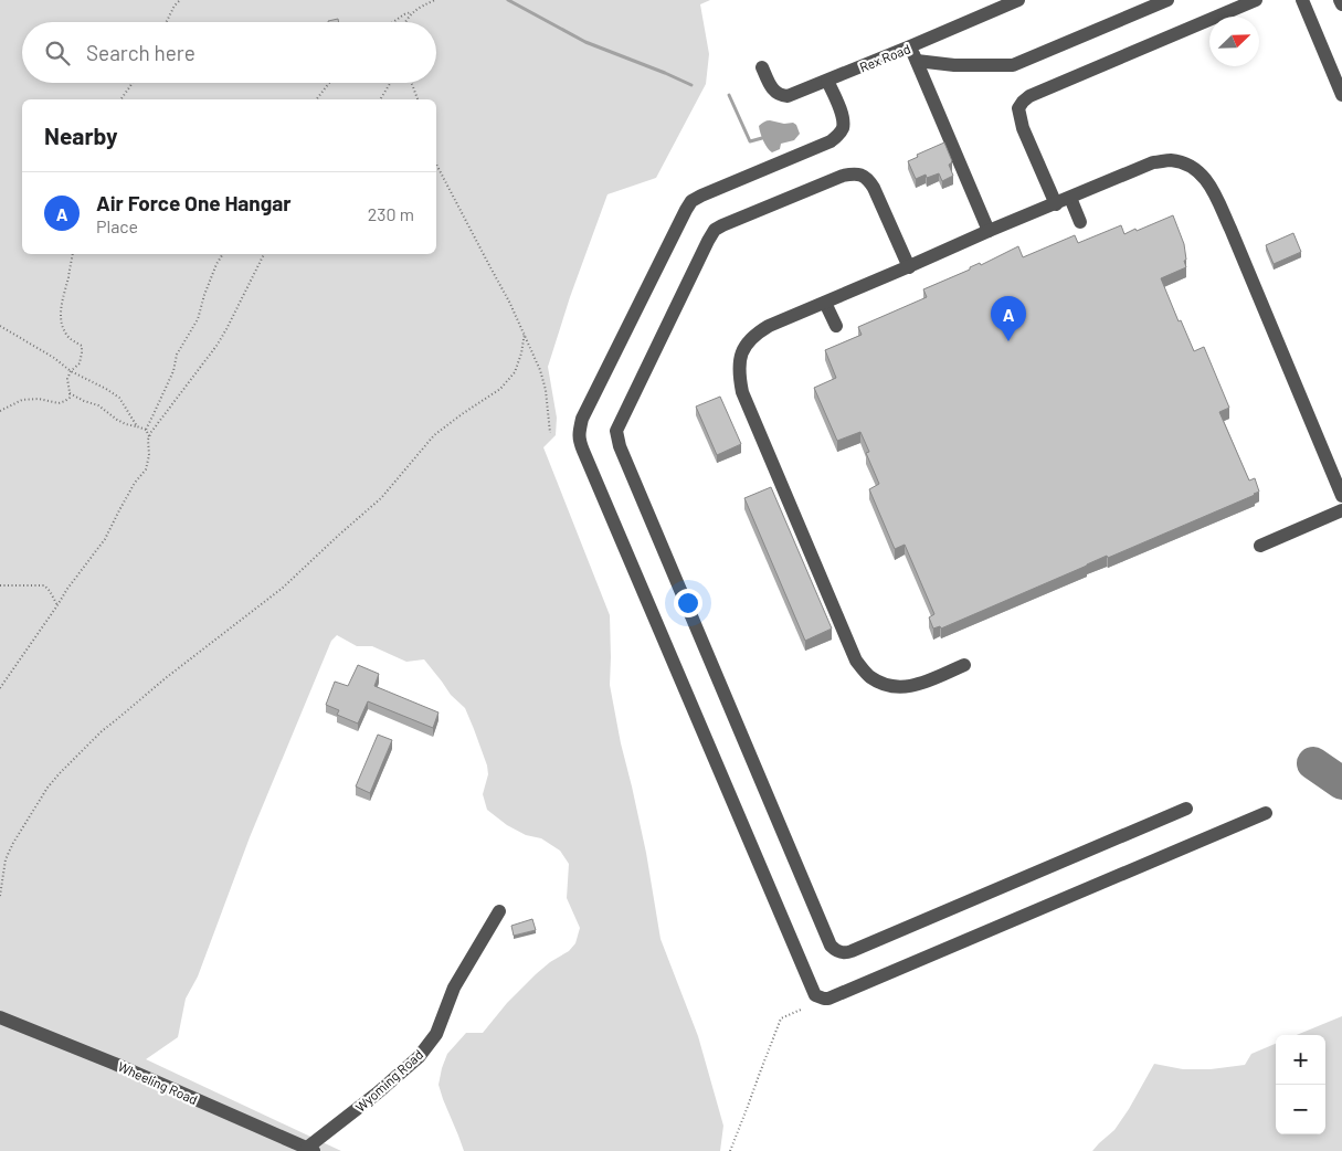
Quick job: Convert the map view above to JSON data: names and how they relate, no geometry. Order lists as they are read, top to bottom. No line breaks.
{"streets":{"street":["Rex Road","Wyoming Road","Wheeling Road"]},"crossings":[["Wyoming Road","Wheeling Road"]],"north":"top right","page":{"search":"Search here","heading":"Nearby","list":[{"mark":"A","name":"Air Force One Hangar","note":"Place","value":"230 m"}],"pins":"A","map_buttons":["+","−"]}}
